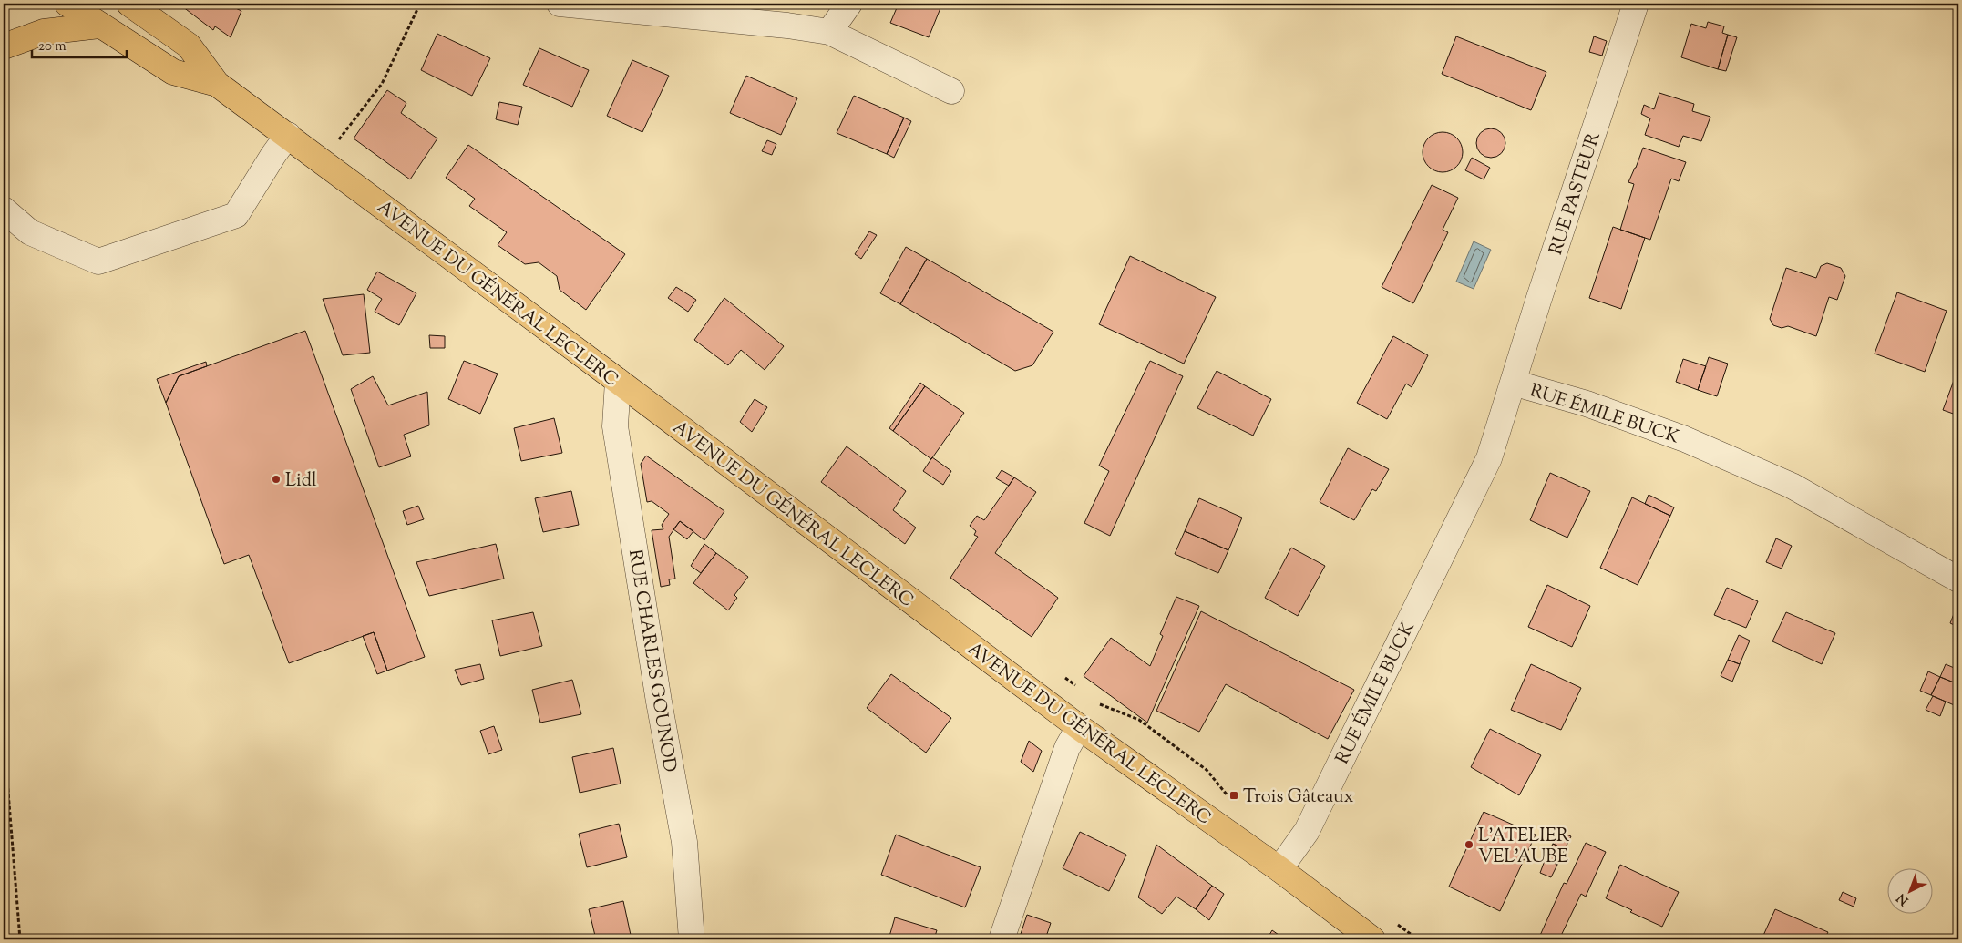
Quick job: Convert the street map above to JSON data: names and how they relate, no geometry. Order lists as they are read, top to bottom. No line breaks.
{"streets":{"main road":["AVENUE DU GÉNÉRAL LECLERC"],"street":["RUE PASTEUR","RUE ÉMILE BUCK","RUE CHARLES GOUNOD"]},"crossings":[["RUE PASTEUR","RUE ÉMILE BUCK"],["AVENUE DU GÉNÉRAL LECLERC","RUE ÉMILE BUCK"],["AVENUE DU GÉNÉRAL LECLERC","RUE CHARLES GOUNOD"]],"places":{"other":["Lidl","L'ATELIER VEL'AUBE"],"transit":["Trois Gâteaux"]},"scale_bar":"20 m","north":"bottom left"}
